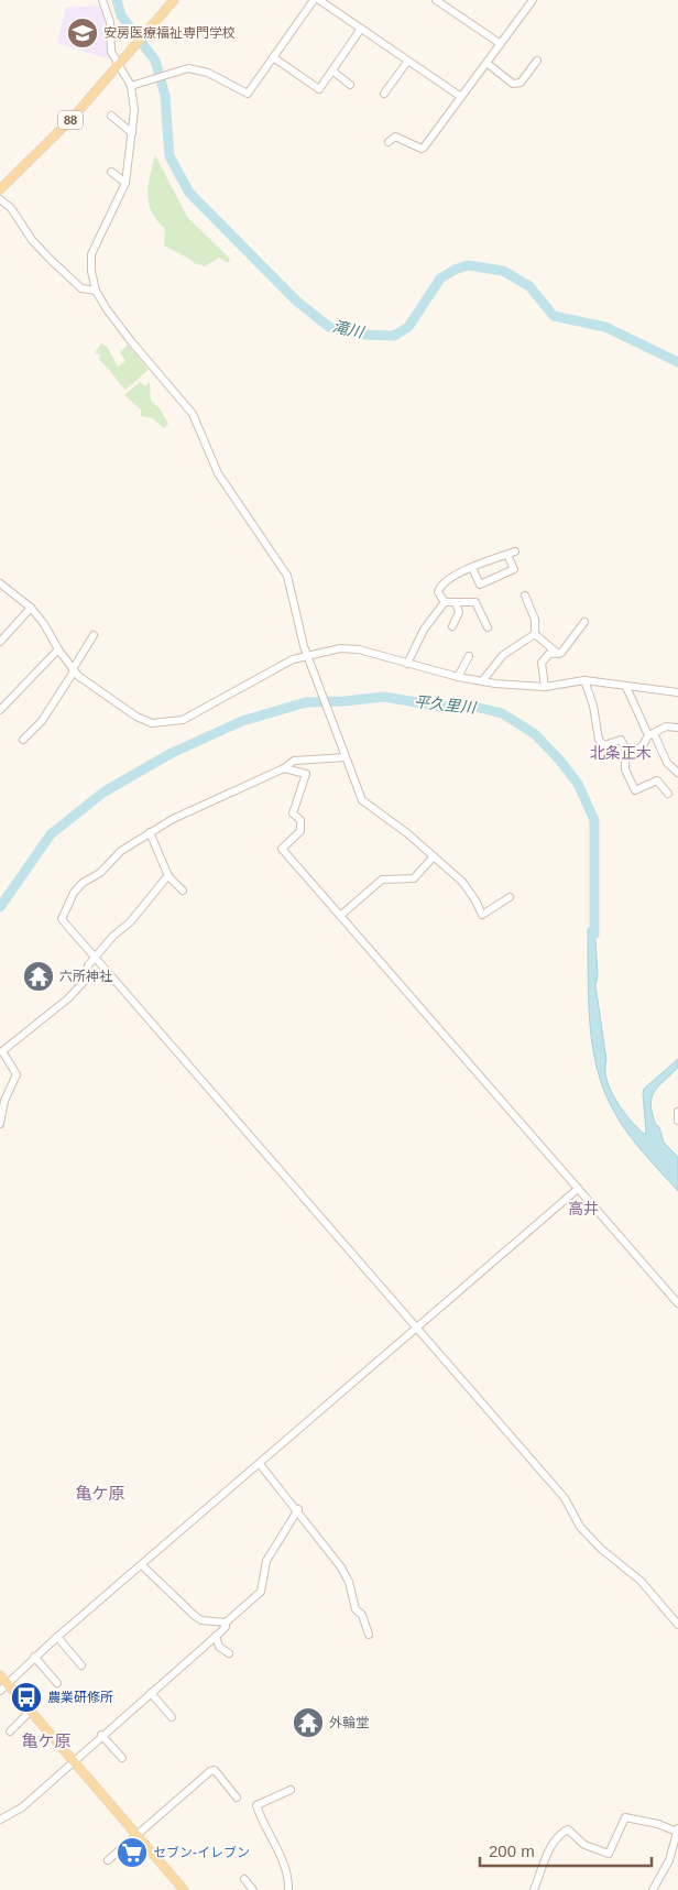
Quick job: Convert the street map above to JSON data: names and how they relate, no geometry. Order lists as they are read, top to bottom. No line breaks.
{"streets":{"main road":["88"]},"districts":["北条正木","高井","亀ケ原","亀ケ原"],"water":["滝川","平久里川"],"places":{"school or university":["安房医療福祉専門学校"],"temple":["六所神社","外輪堂"],"bus stop":["農業研修所"],"supermarket":["セブン-イレブン"]},"scale_bar":"200 m"}
